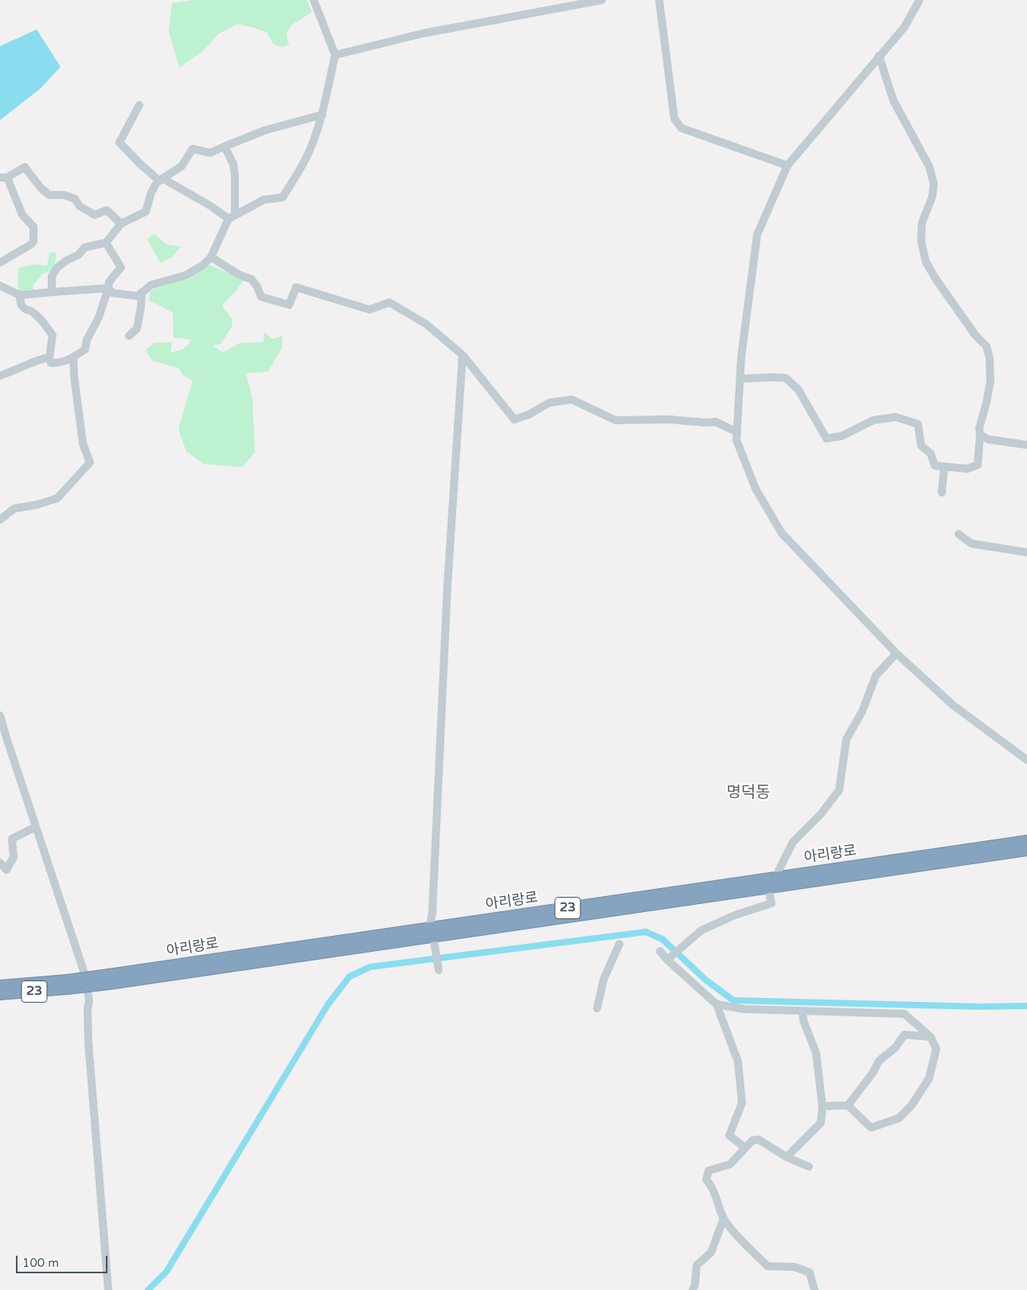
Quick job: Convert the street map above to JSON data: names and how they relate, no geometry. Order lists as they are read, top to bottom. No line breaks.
{"streets":{"highway":["아리랑로","23"]},"districts":["명덕동"],"scale_bar":"100 m"}
